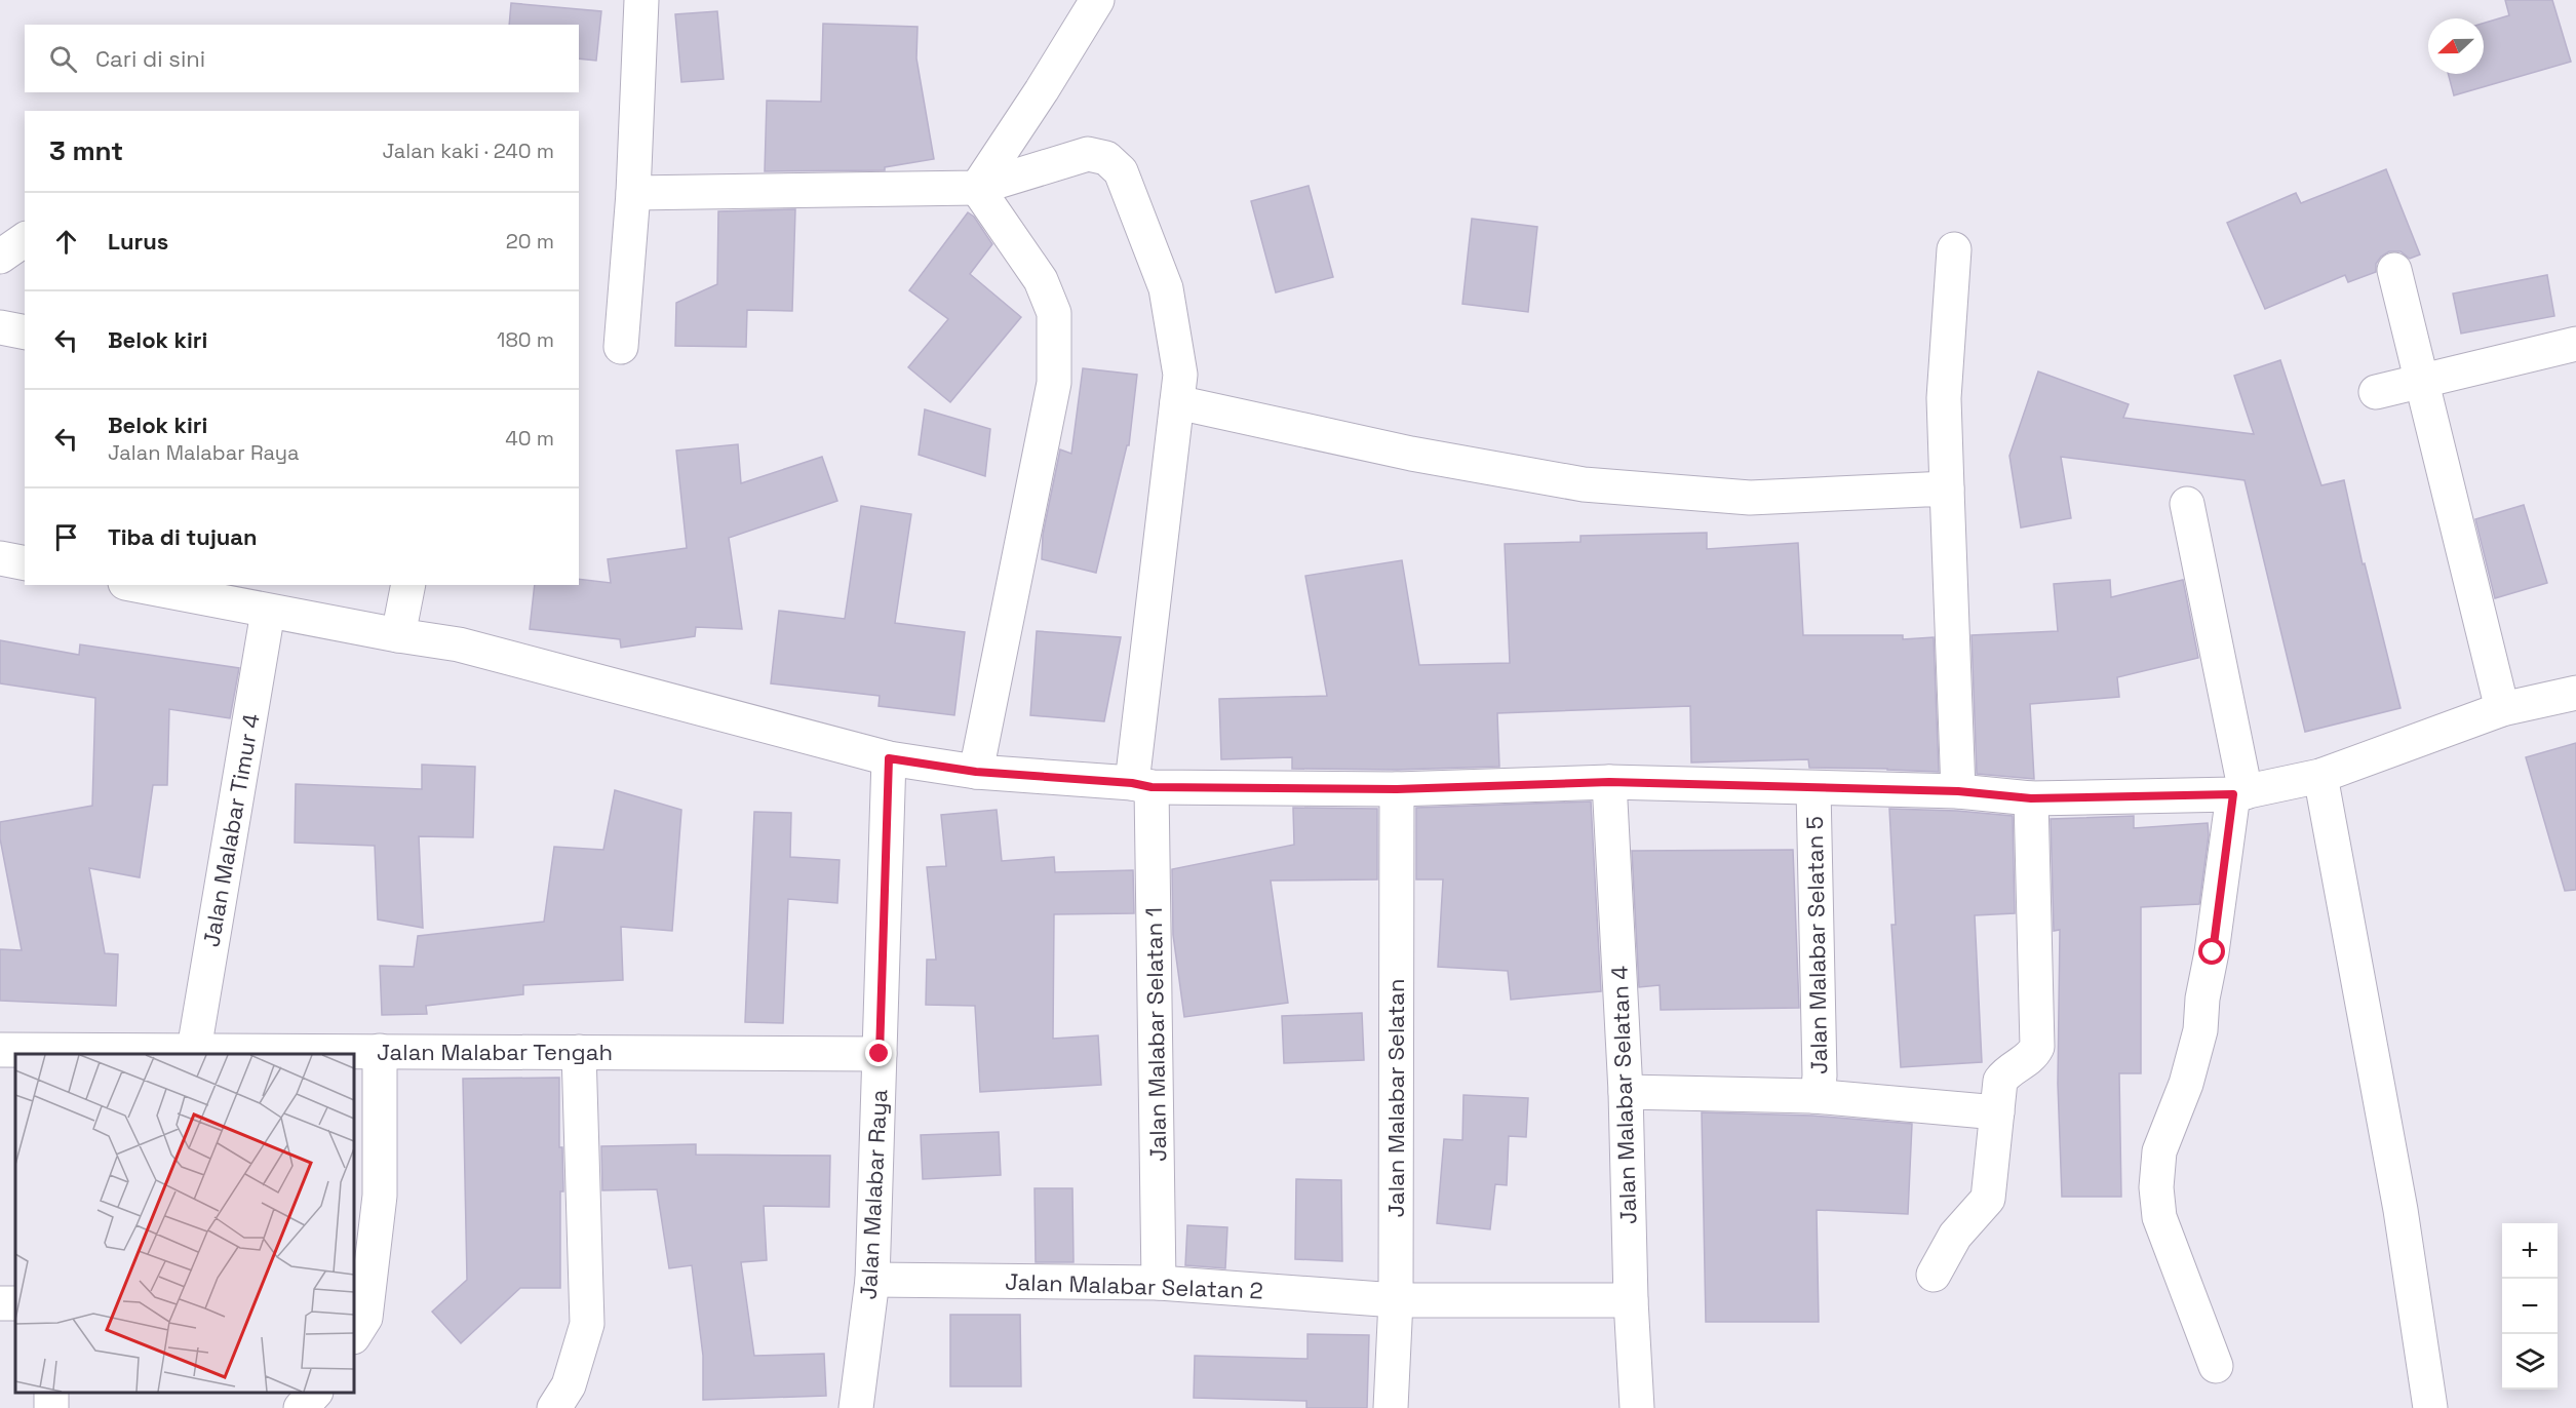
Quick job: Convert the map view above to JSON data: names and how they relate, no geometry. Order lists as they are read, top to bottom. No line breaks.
{"streets":{"street":["Jalan Malabar Timur 4","Jalan Malabar Selatan 5","Jalan Malabar Selatan 1","Jalan Malabar Tengah","Jalan Malabar Selatan 4","Jalan Malabar Selatan","Jalan Malabar Raya","Jalan Malabar Selatan 2"]},"crossings":[["Jalan Malabar Timur 4","Jalan Malabar Tengah"],["Jalan Malabar Selatan 5","Jalan Malabar Selatan 4"],["Jalan Malabar Selatan 1","Jalan Malabar Selatan 2"],["Jalan Malabar Tengah","Jalan Malabar Raya"],["Jalan Malabar Selatan 4","Jalan Malabar Selatan 2"],["Jalan Malabar Selatan","Jalan Malabar Selatan 2"],["Jalan Malabar Raya","Jalan Malabar Selatan 2"]],"north":"left","page":{"search":"Cari di sini","heading":["3 mnt","Jalan kaki · 240 m"],"list":[["Lurus","20 m"],["Belok kiri","180 m"],["Belok kiri","Jalan Malabar Raya","40 m"],"Tiba di tujuan"],"map_buttons":["+","−"]}}
